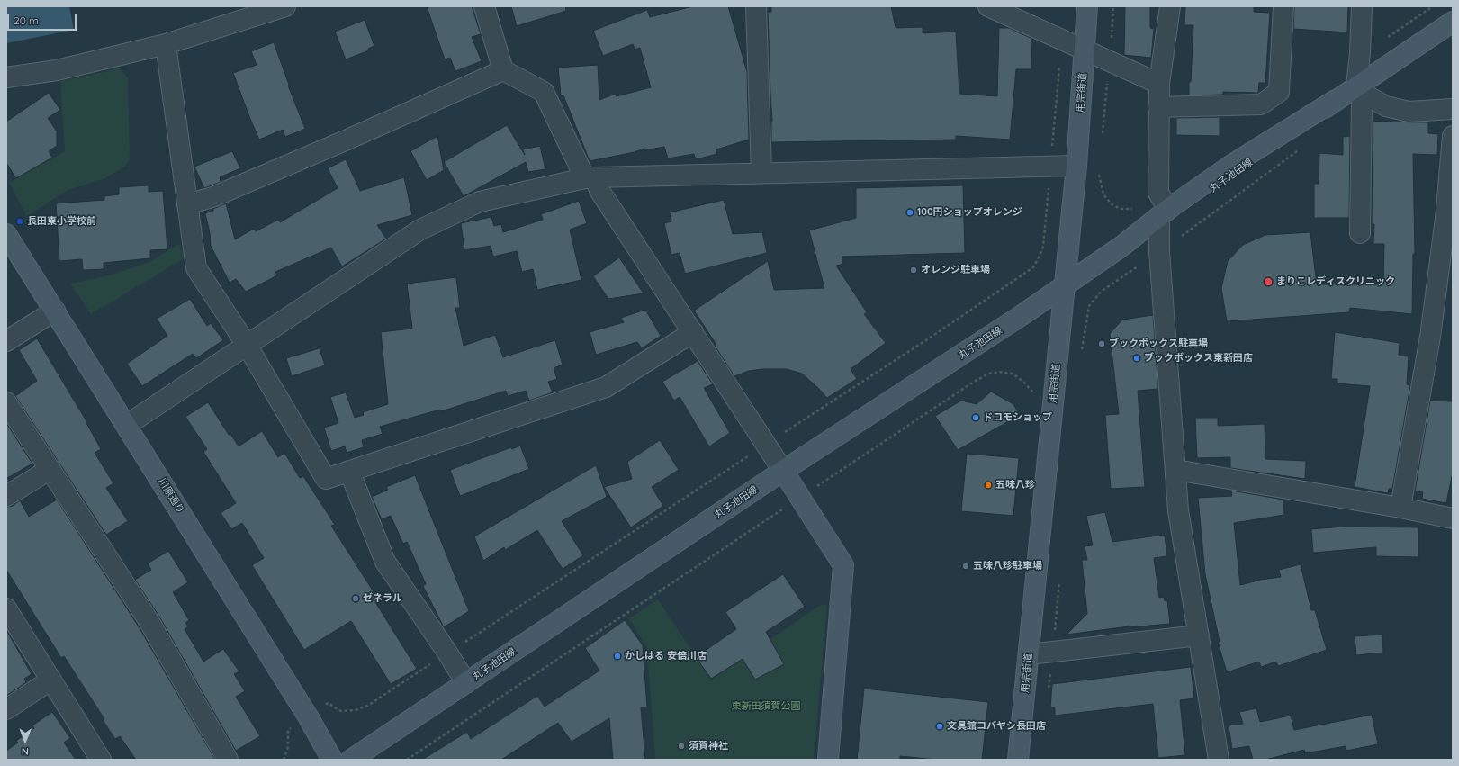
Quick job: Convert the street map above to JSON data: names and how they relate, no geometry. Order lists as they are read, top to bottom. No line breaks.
{"streets":{"street":["用宗街道","丸子池田線","川原通り"]},"crossings":[["用宗街道","丸子池田線"]],"parks":["東新田須賀公園"],"places":["100円ショップオレンジ","長田東小学校前","オレンジ駐車場","まりこレディスクリニック","ブックボックス駐車場","ブックボックス東新田店","ドコモショップ","五味八珍","五味八珍駐車場","ゼネラル","かしはる 安倍川店","文具館コバヤシ長田店","須賀神社"],"scale_bar":"20 m","north":"bottom"}
